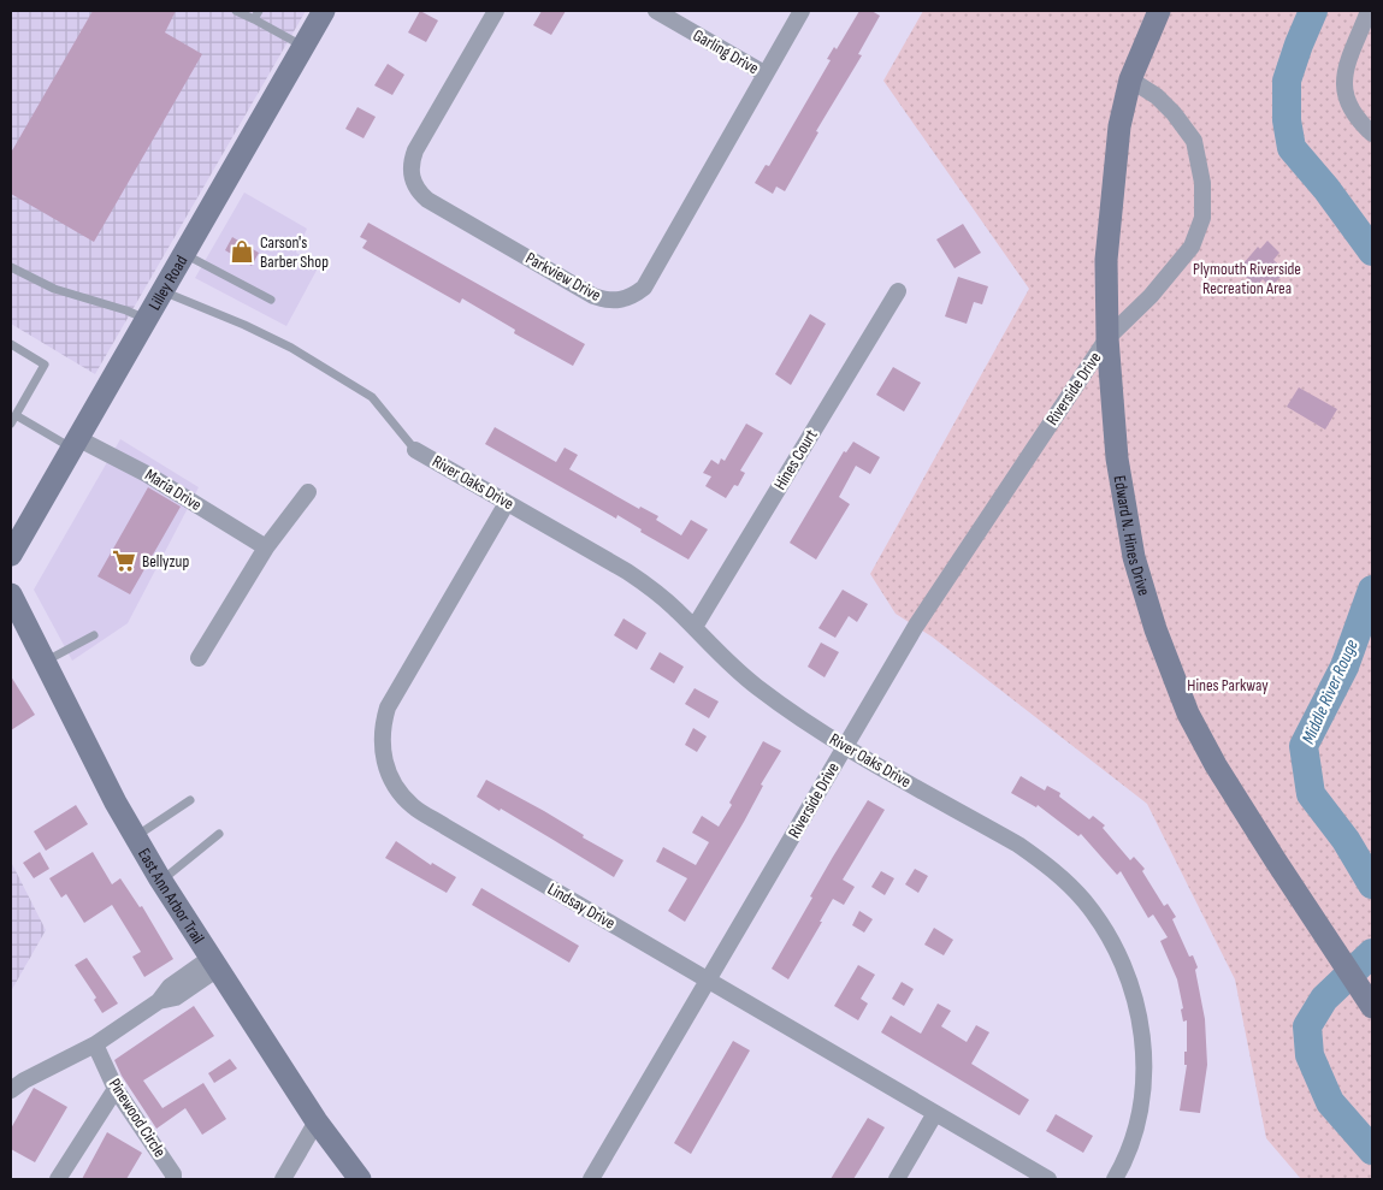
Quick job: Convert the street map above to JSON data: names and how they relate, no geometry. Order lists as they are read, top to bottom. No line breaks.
{"streets":{"street":["Garling Drive","Parkview Drive","Lilley Road","Riverside Drive","Hines Court","River Oaks Drive","Maria Drive","Edward N. Hines Drive","East Ann Arbor Trail","Lindsay Drive","Pinewood Circle"]},"crossings":[["Garling Drive","Parkview Drive"],["Lilley Road","Maria Drive"],["Riverside Drive","River Oaks Drive"],["Riverside Drive","Edward N. Hines Drive"],["Riverside Drive","Lindsay Drive"],["Hines Court","River Oaks Drive"],["River Oaks Drive","Lindsay Drive"]],"water":["Middle River Rouge"],"parks":["Plymouth Riverside Recreation Area","Hines Parkway"],"places":{"shop":["Carson's Barber Shop"],"supermarket":["Bellyzup"]}}
